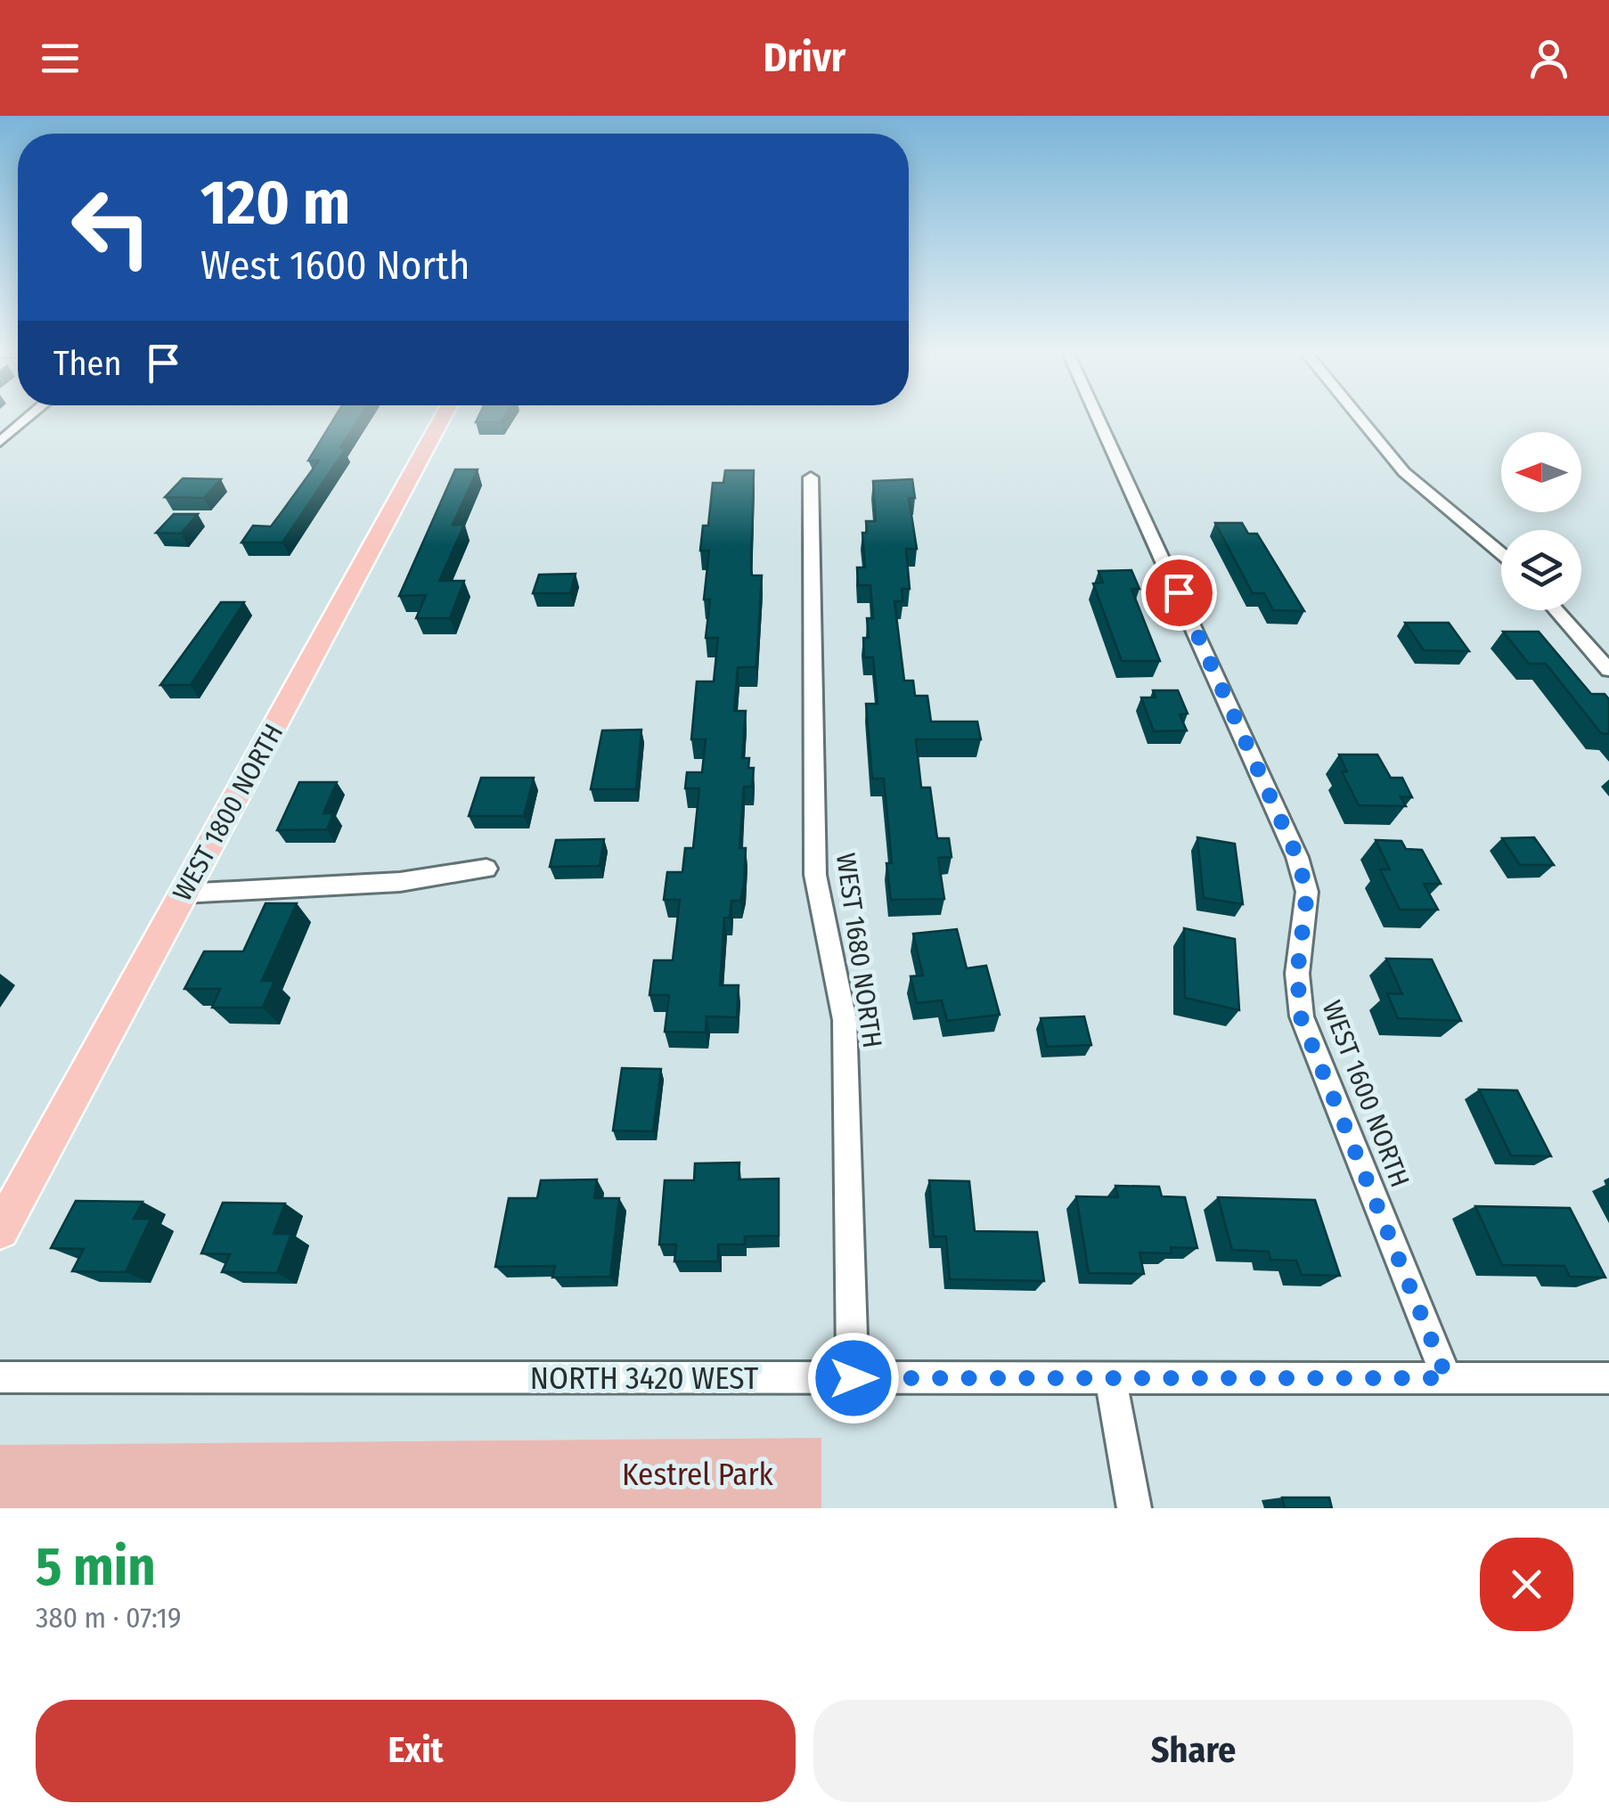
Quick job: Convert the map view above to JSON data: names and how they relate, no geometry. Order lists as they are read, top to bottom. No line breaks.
{"streets":{"main road":["WEST 1800 NORTH"],"street":["WEST 1680 NORTH","WEST 1600 NORTH","NORTH 3420 WEST"]},"crossings":[["WEST 1680 NORTH","NORTH 3420 WEST"],["WEST 1600 NORTH","NORTH 3420 WEST"]],"parks":["Kestrel Park"],"north":"left","page":{"header":"Drivr","turn":["120 m","West 1600 North"],"then":"Then","heading":["5 min","380 m · 07:19"],"buttons":["Exit","Share"]}}
